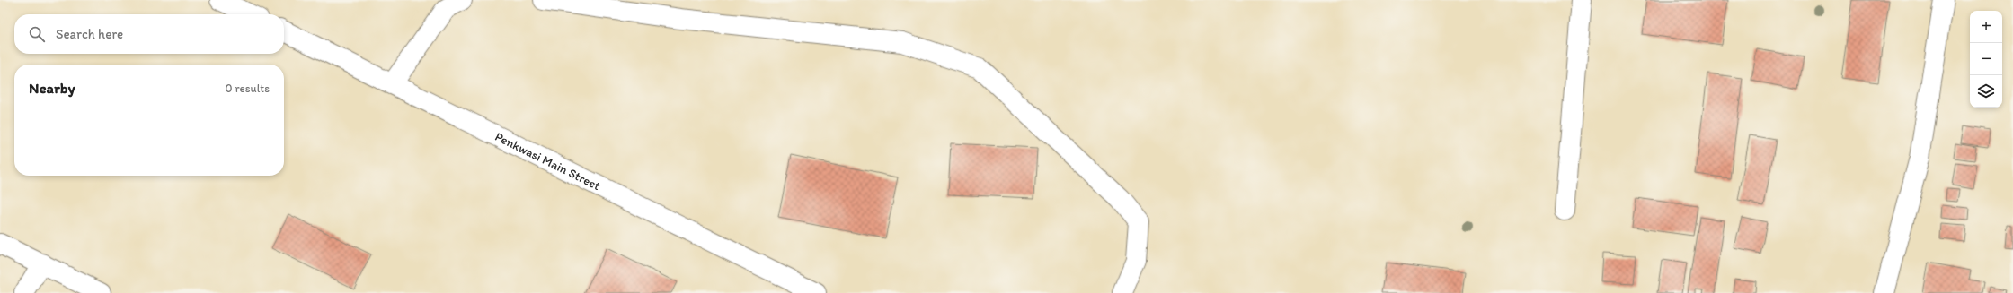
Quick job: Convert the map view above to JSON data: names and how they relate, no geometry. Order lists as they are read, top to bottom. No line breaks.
{"streets":{"street":["Penkwasi Main Street"]},"page":{"map_buttons":["+","−"],"search":"Search here","heading":["Nearby","0 results"]}}
